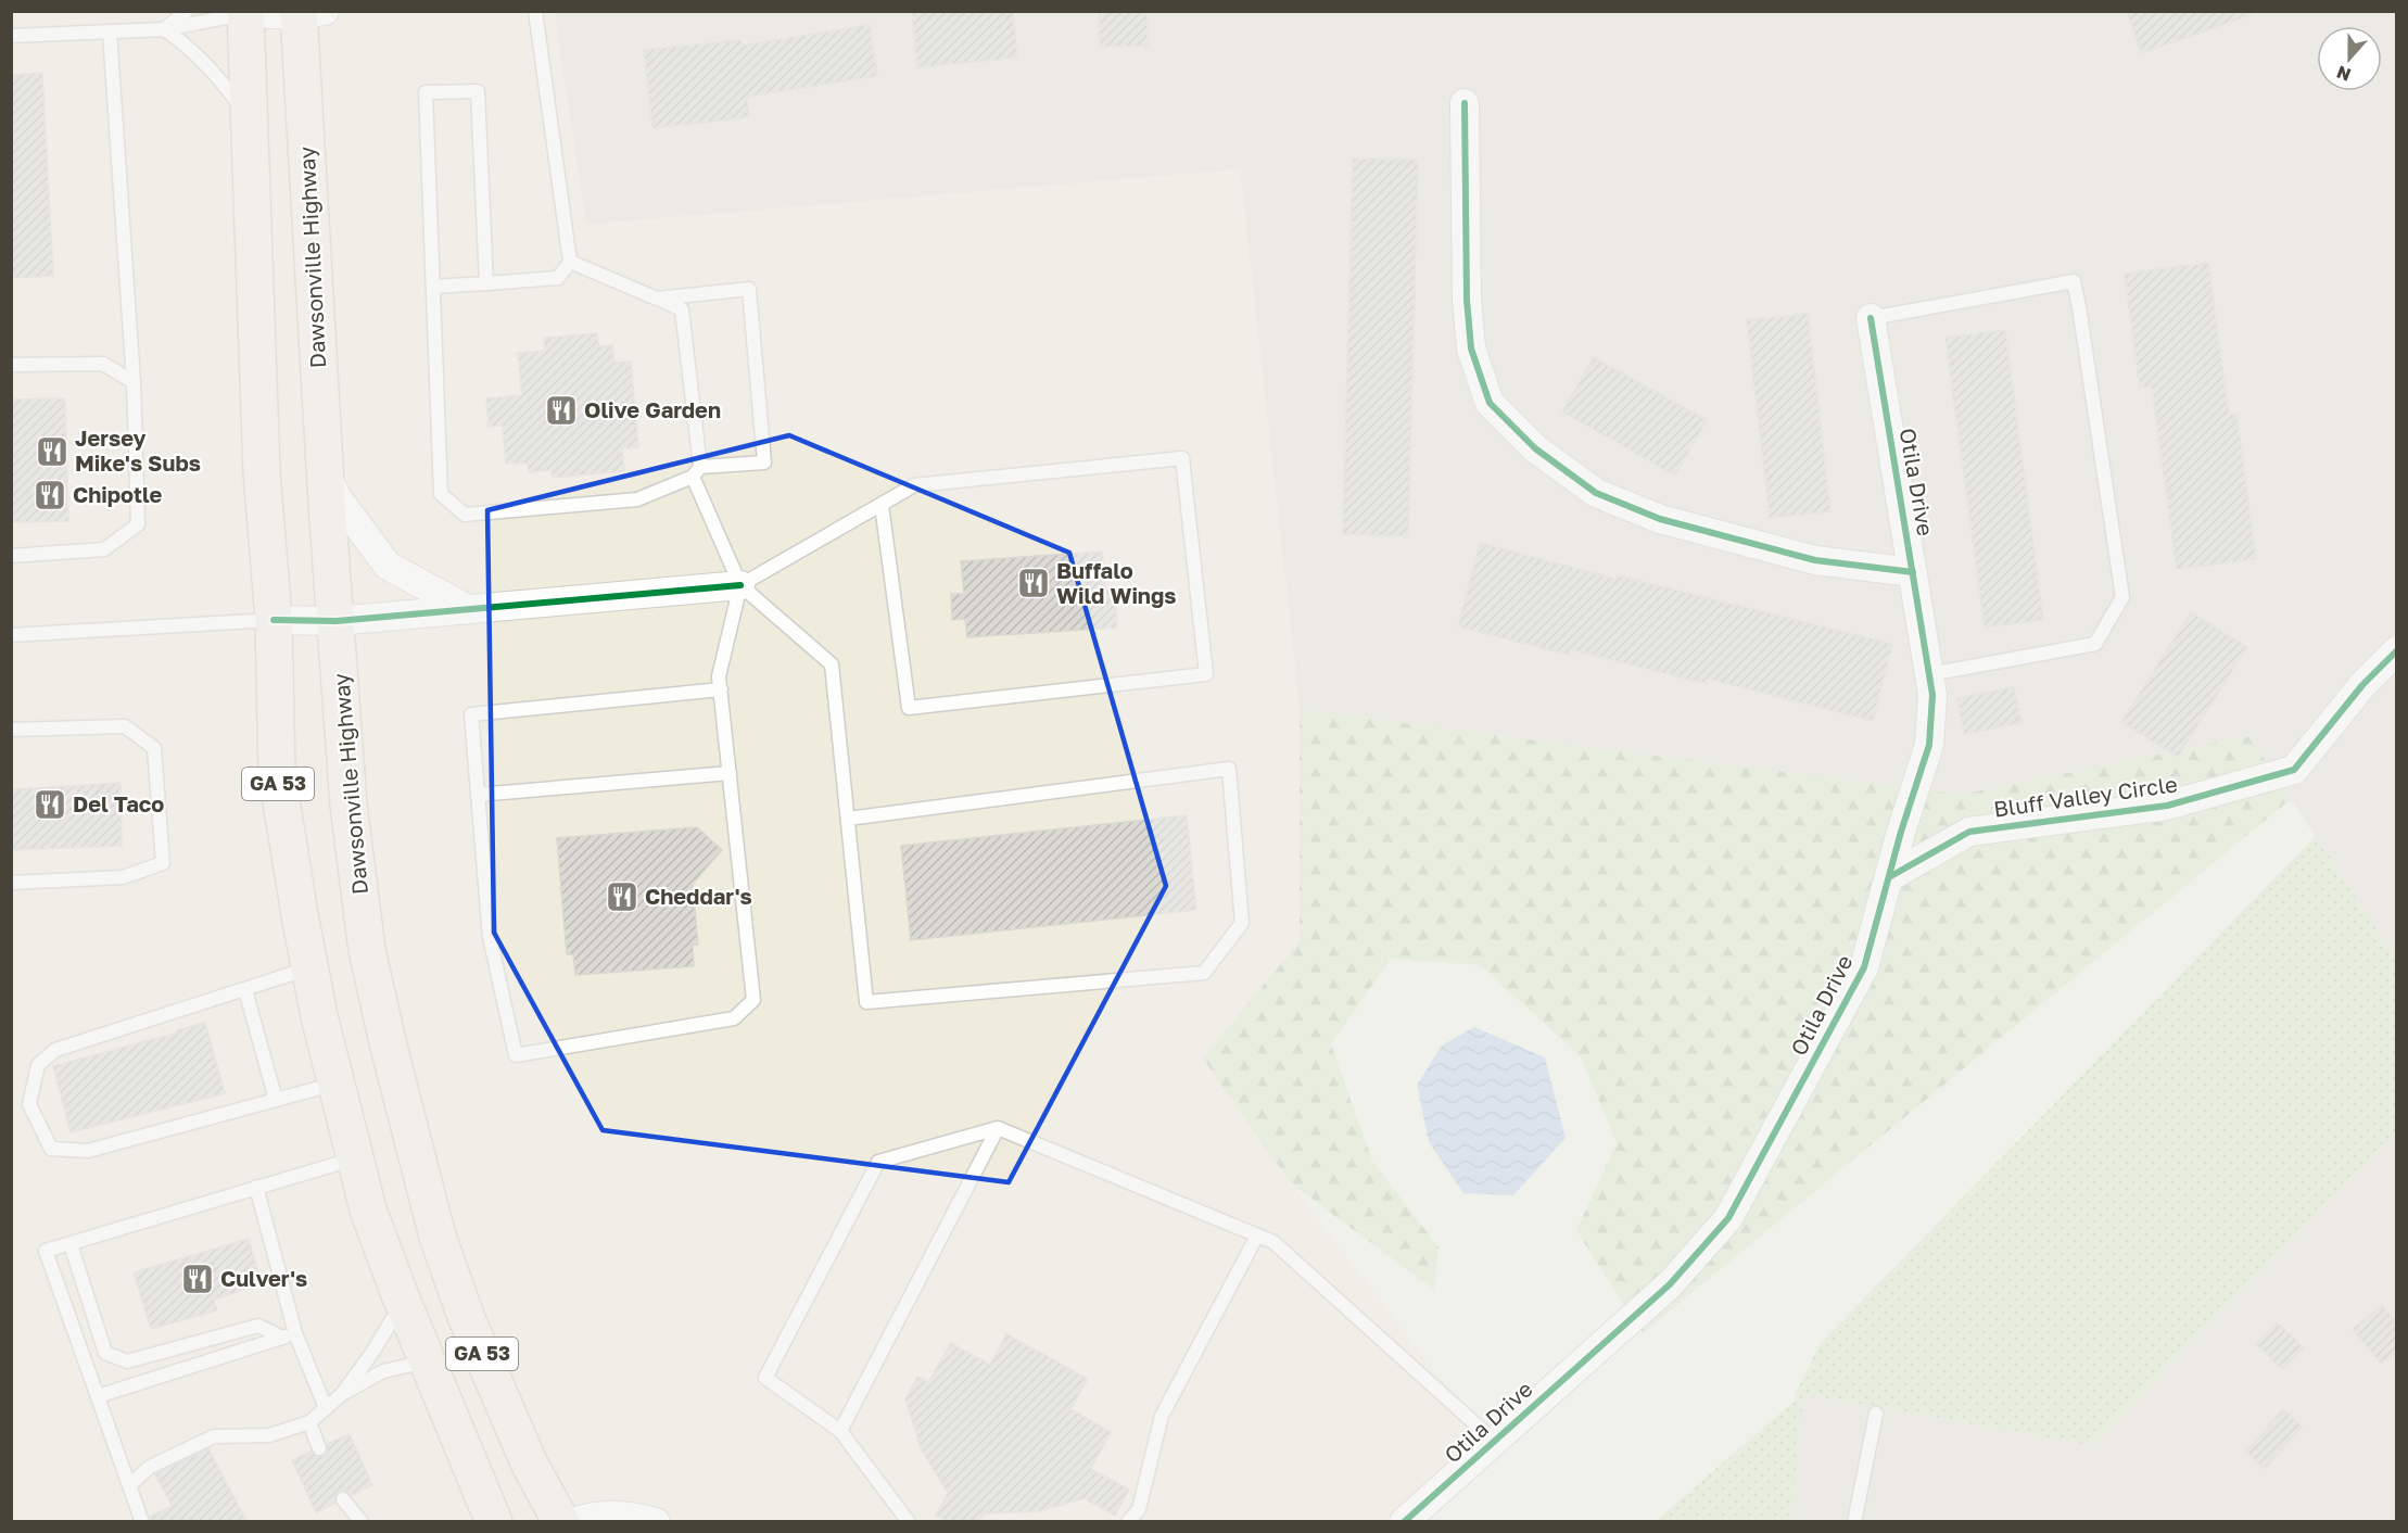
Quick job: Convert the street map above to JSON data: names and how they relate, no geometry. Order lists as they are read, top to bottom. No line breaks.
{"streets":{"main road":["Dawsonville Highway","GA 53"],"street":["Otila Drive","Bluff Valley Circle"]},"crossings":[["Otila Drive","Bluff Valley Circle"]],"places":{"restaurant":["Olive Garden","Jersey Mike's Subs","Chipotle","Buffalo Wild Wings","Del Taco","Cheddar's","Culver's"]},"north":"bottom"}
